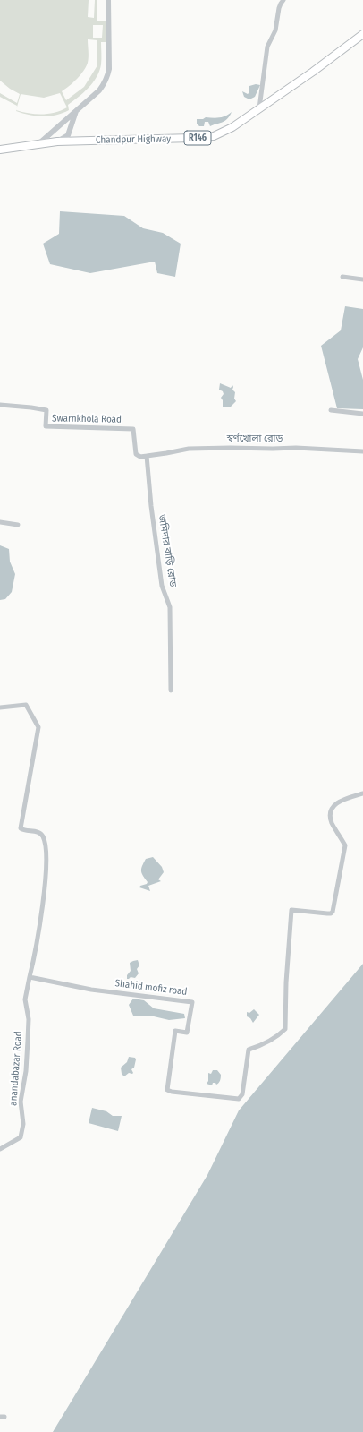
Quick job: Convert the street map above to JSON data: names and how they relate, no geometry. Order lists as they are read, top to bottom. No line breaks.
{"streets":{"main road":["R146","Chandpur Highway"],"street":["Swarnkhola Road","স্বর্ণখোলা রোড","জমিদার বাড়ি রোড","Shahid mofiz road","anandabazar Road"]},"crossings":[["Swarnkhola Road","স্বর্ণখোলা রোড"],["Swarnkhola Road","জমিদার বাড়ি রোড"],["স্বর্ণখোলা রোড","জমিদার বাড়ি রোড"],["Shahid mofiz road","anandabazar Road"]]}
